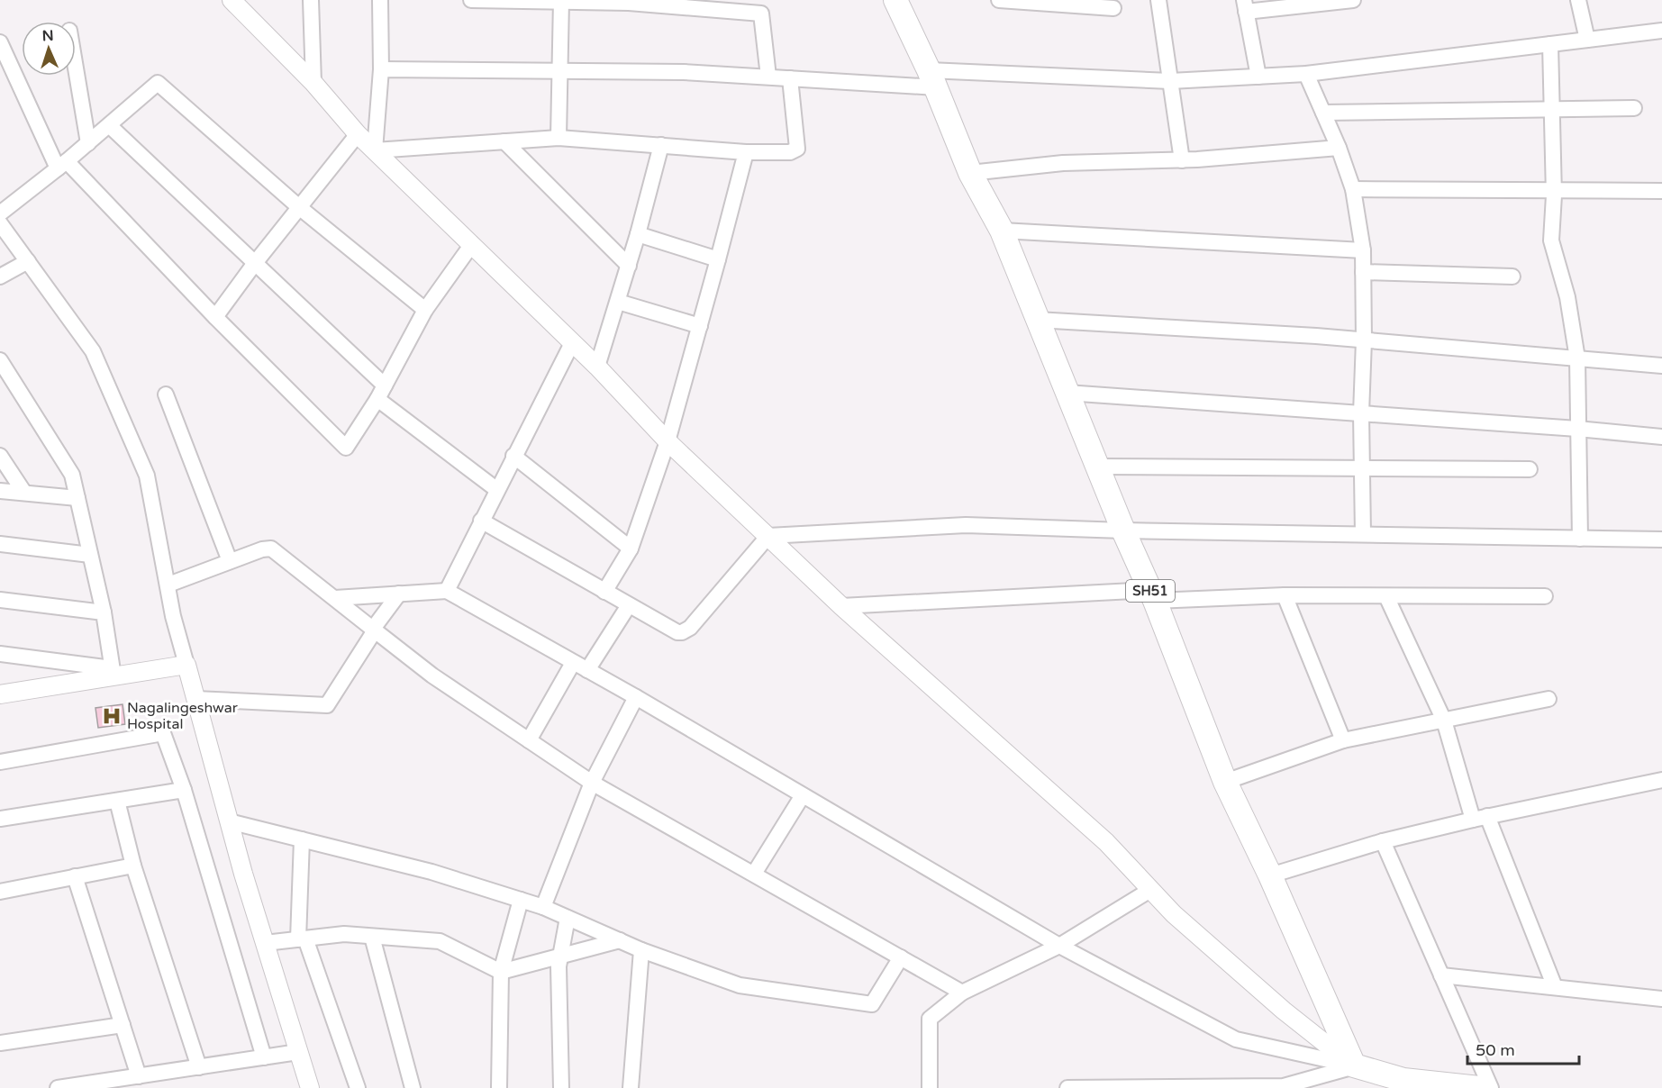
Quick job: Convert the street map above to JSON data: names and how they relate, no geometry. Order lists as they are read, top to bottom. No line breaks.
{"streets":{"main road":["SH51"]},"places":{"hospital":["Nagalingeshwar Hospital"]},"scale_bar":"50 m","north":"top"}
